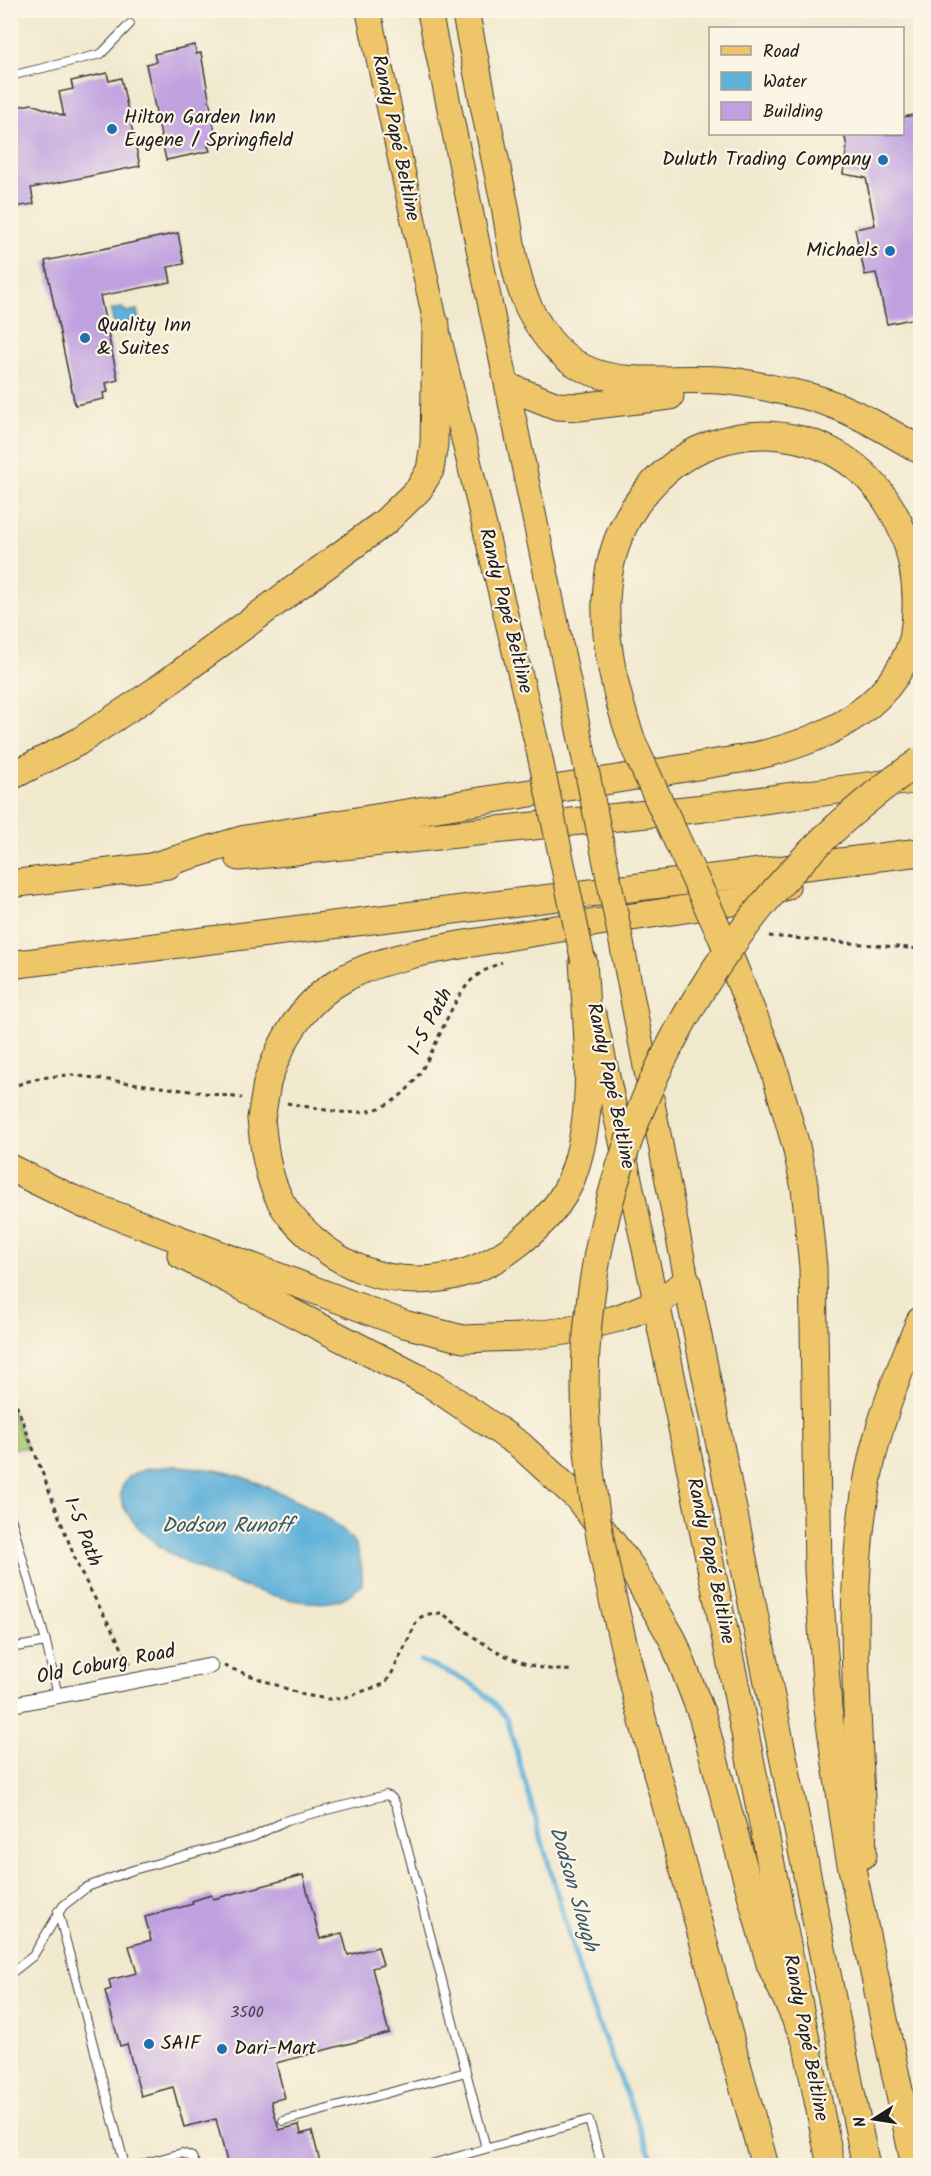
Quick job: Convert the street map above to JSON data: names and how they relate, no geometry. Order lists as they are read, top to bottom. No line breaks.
{"streets":{"highway":["Randy Papé Beltline"],"street":["Old Coburg Road"],"path":["I-5 Path"]},"crossings":[["I-5 Path","Old Coburg Road"]],"water":["Dodson Runoff","Dodson Slough"],"places":["Hilton Garden Inn Eugene / Springfield","Duluth Trading Company","Michaels","Quality Inn & Suites","SAIF","Dari-Mart"],"house_numbers":["3500"],"legend":["Road","Water","Building"],"north":"left"}
